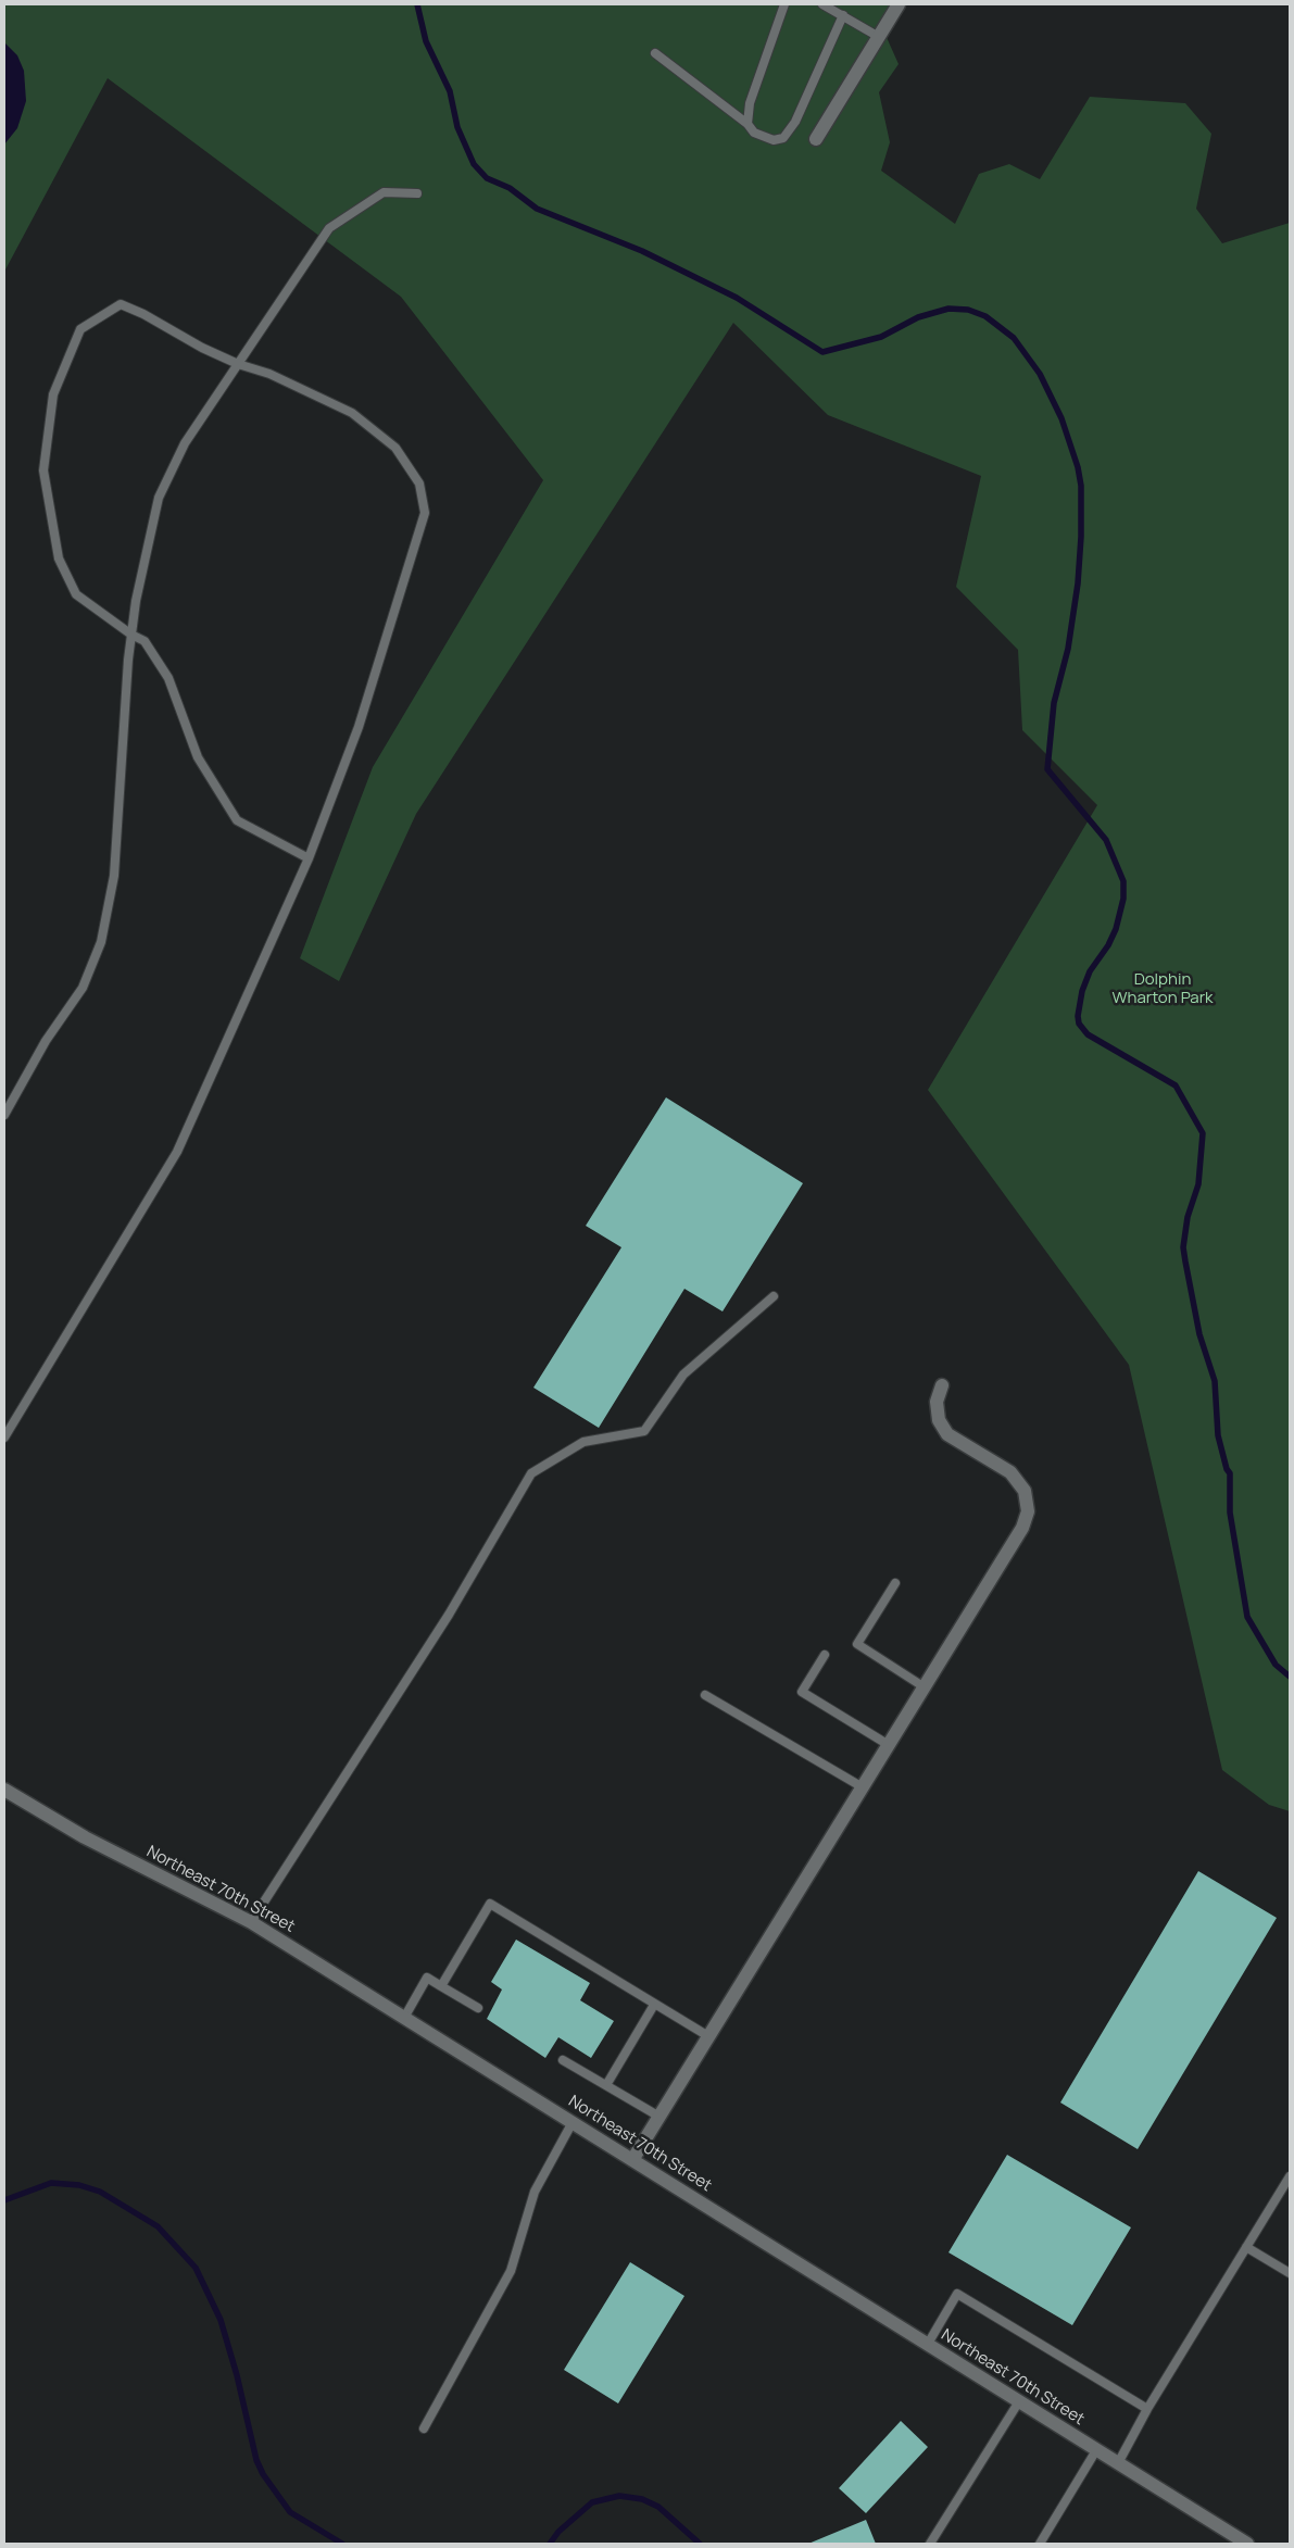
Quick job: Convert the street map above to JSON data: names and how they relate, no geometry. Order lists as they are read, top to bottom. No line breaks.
{"streets":{"street":["Northeast 70th Street"]},"parks":["Dolphin Wharton Park"]}
